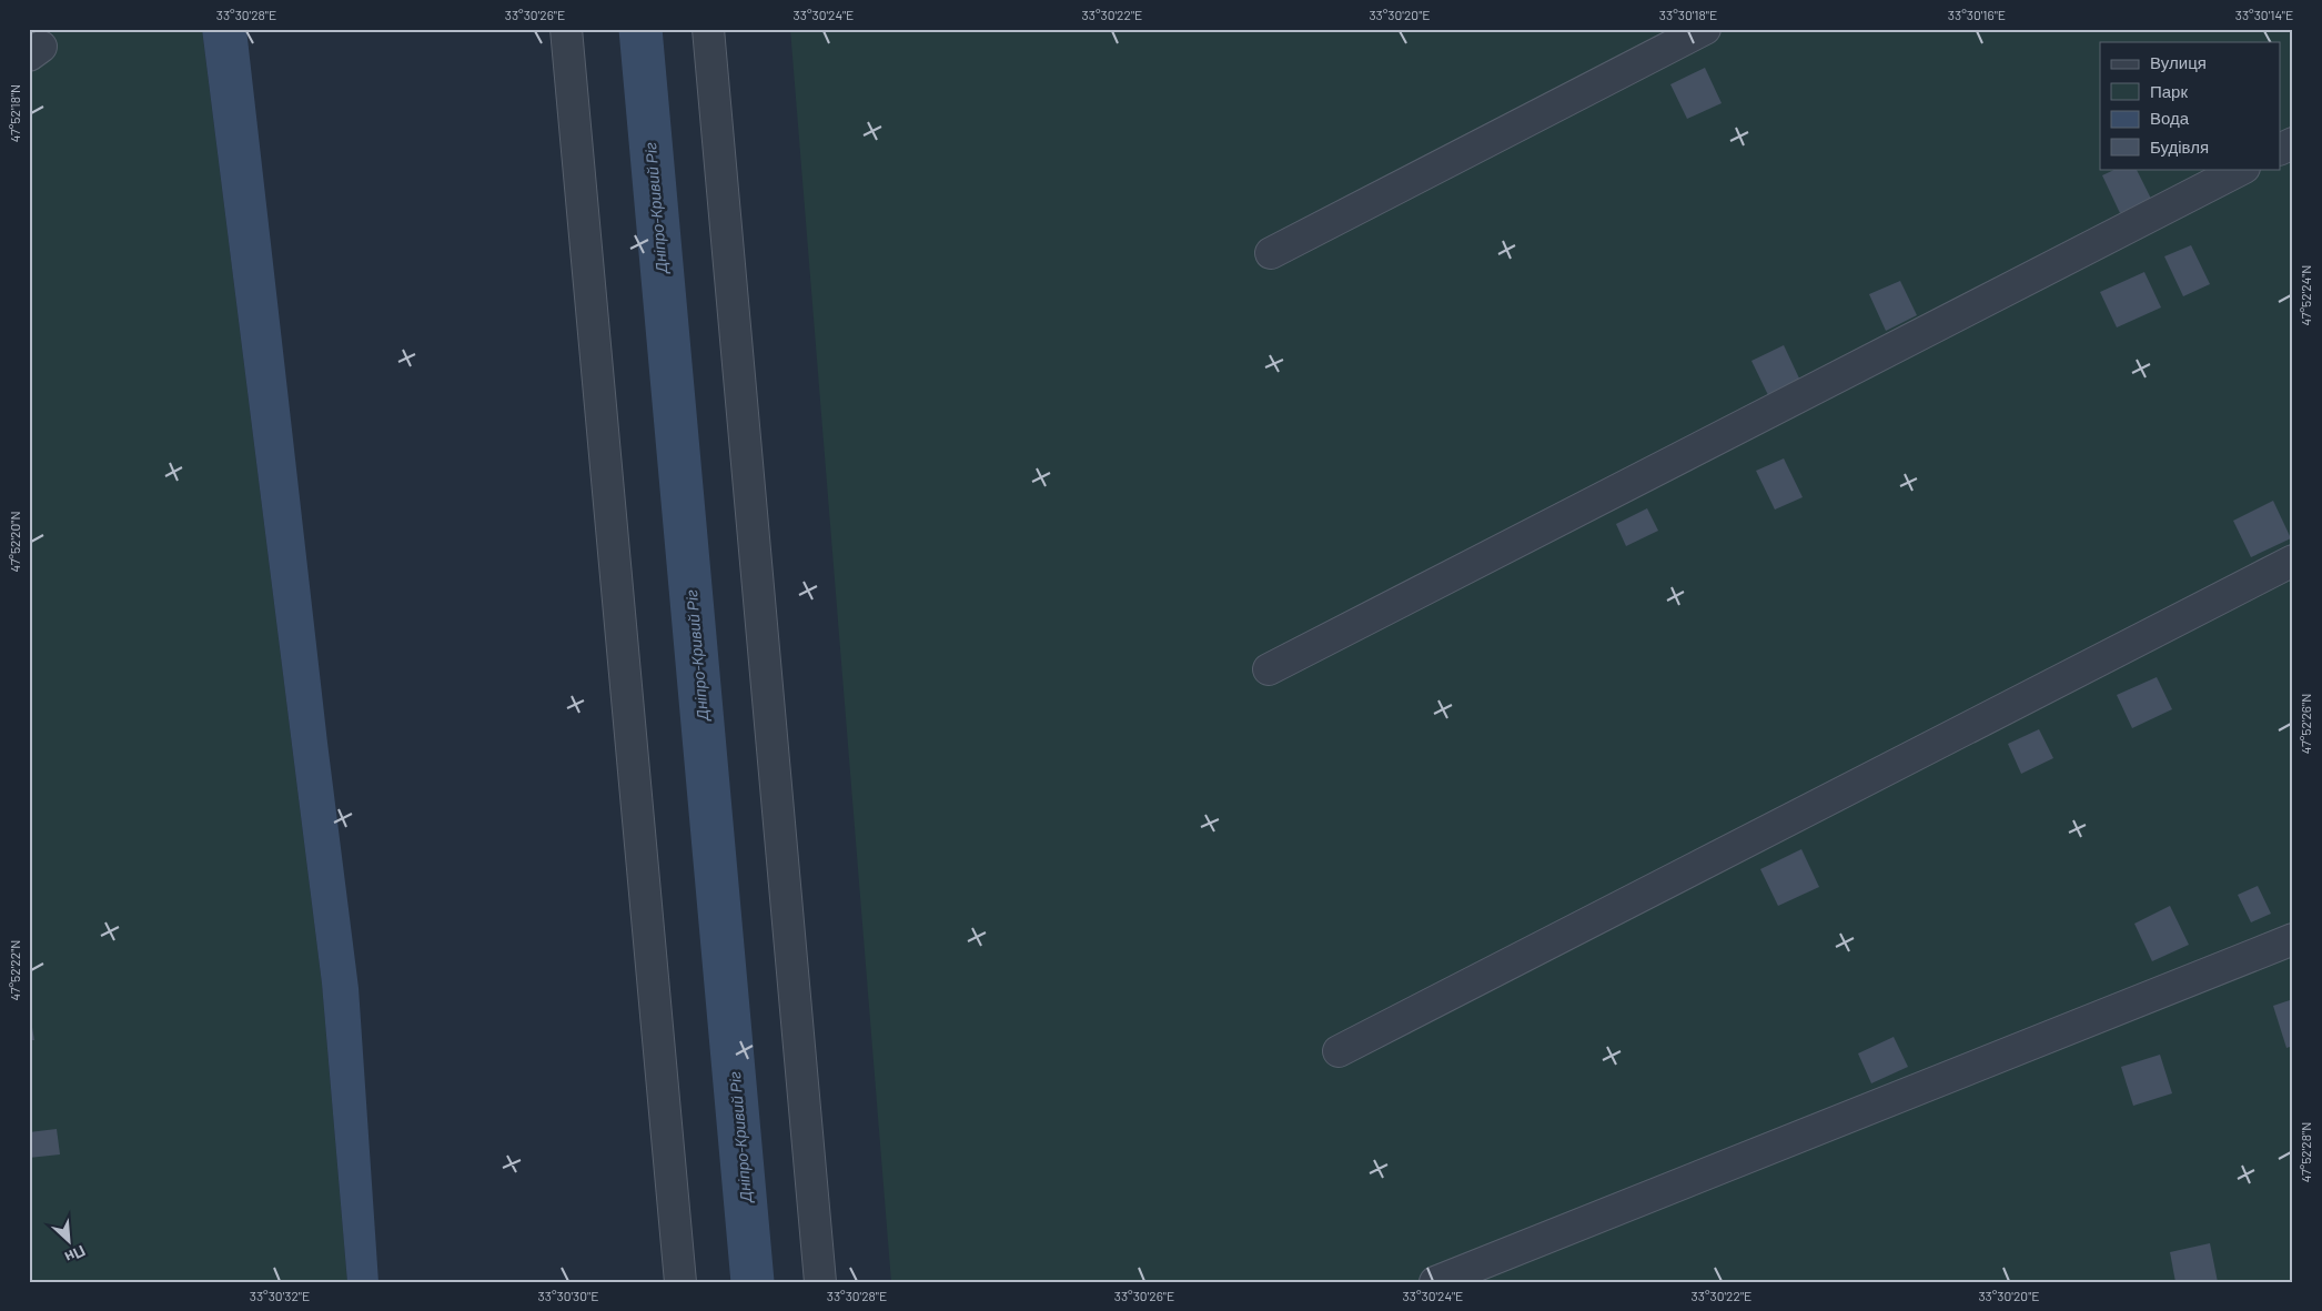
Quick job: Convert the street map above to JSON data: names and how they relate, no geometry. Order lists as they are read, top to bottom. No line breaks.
{"water":["Дніпро-Кривий Ріг"],"legend":["Вулиця","Парк","Вода","Будівля"],"north":"bottom right","coordinates":["33°30'28\"E","33°30'26\"E","33°30'24\"E","33°30'22\"E","33°30'20\"E","33°30'18\"E","33°30'16\"E","33°30'14\"E","47°52'18\"N","47°52'24\"N","47°52'20\"N","47°52'26\"N","47°52'22\"N","47°52'28\"N","33°30'32\"E","33°30'30\"E"]}
